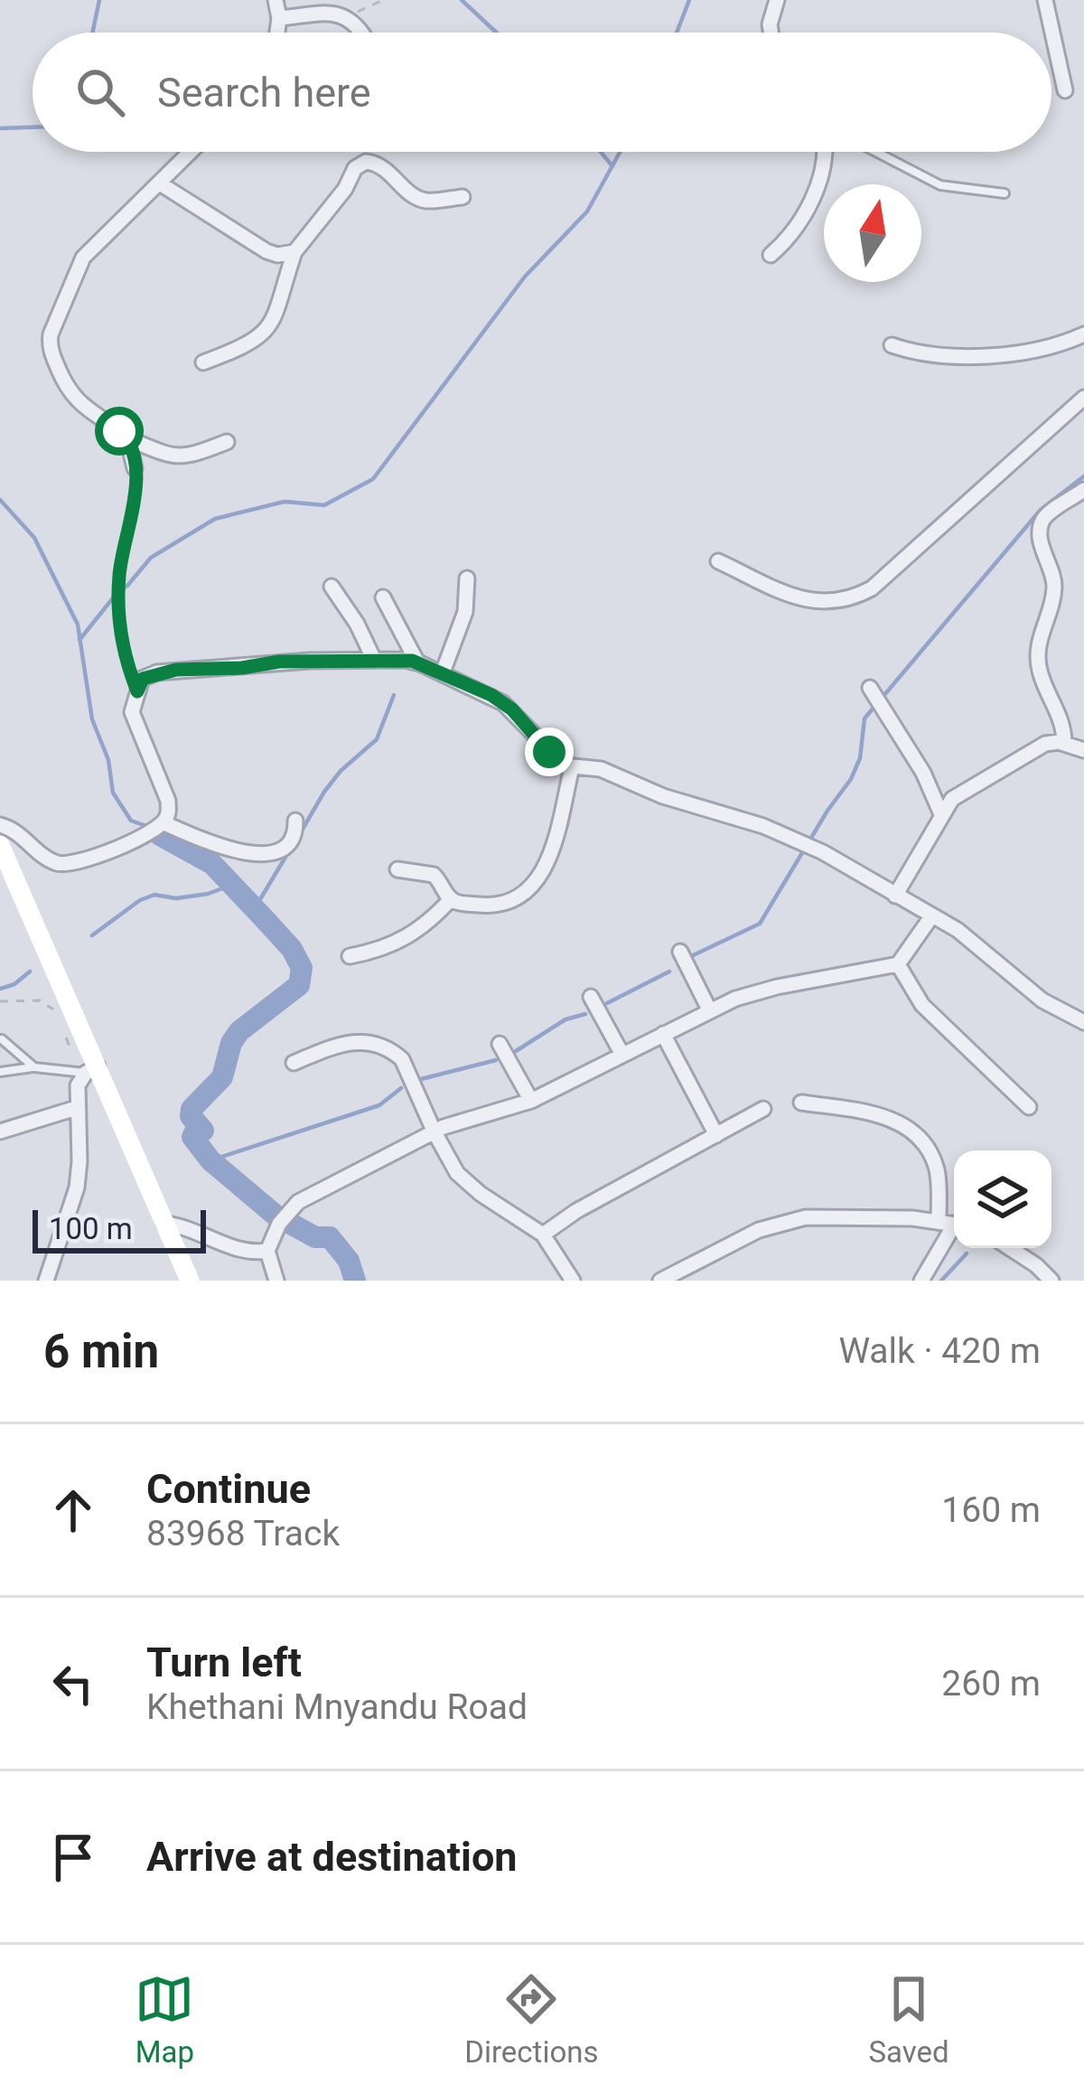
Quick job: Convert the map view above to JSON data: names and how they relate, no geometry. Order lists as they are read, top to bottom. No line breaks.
{"scale_bar":"100 m","north":"top","page":{"search":"Search here","scale":"100 m","heading":["6 min","Walk · 420 m"],"list":[["Continue","83968 Track","160 m"],["Turn left","Khethani Mnyandu Road","260 m"],"Arrive at destination"],"nav":["Map","Directions","Saved"]}}
